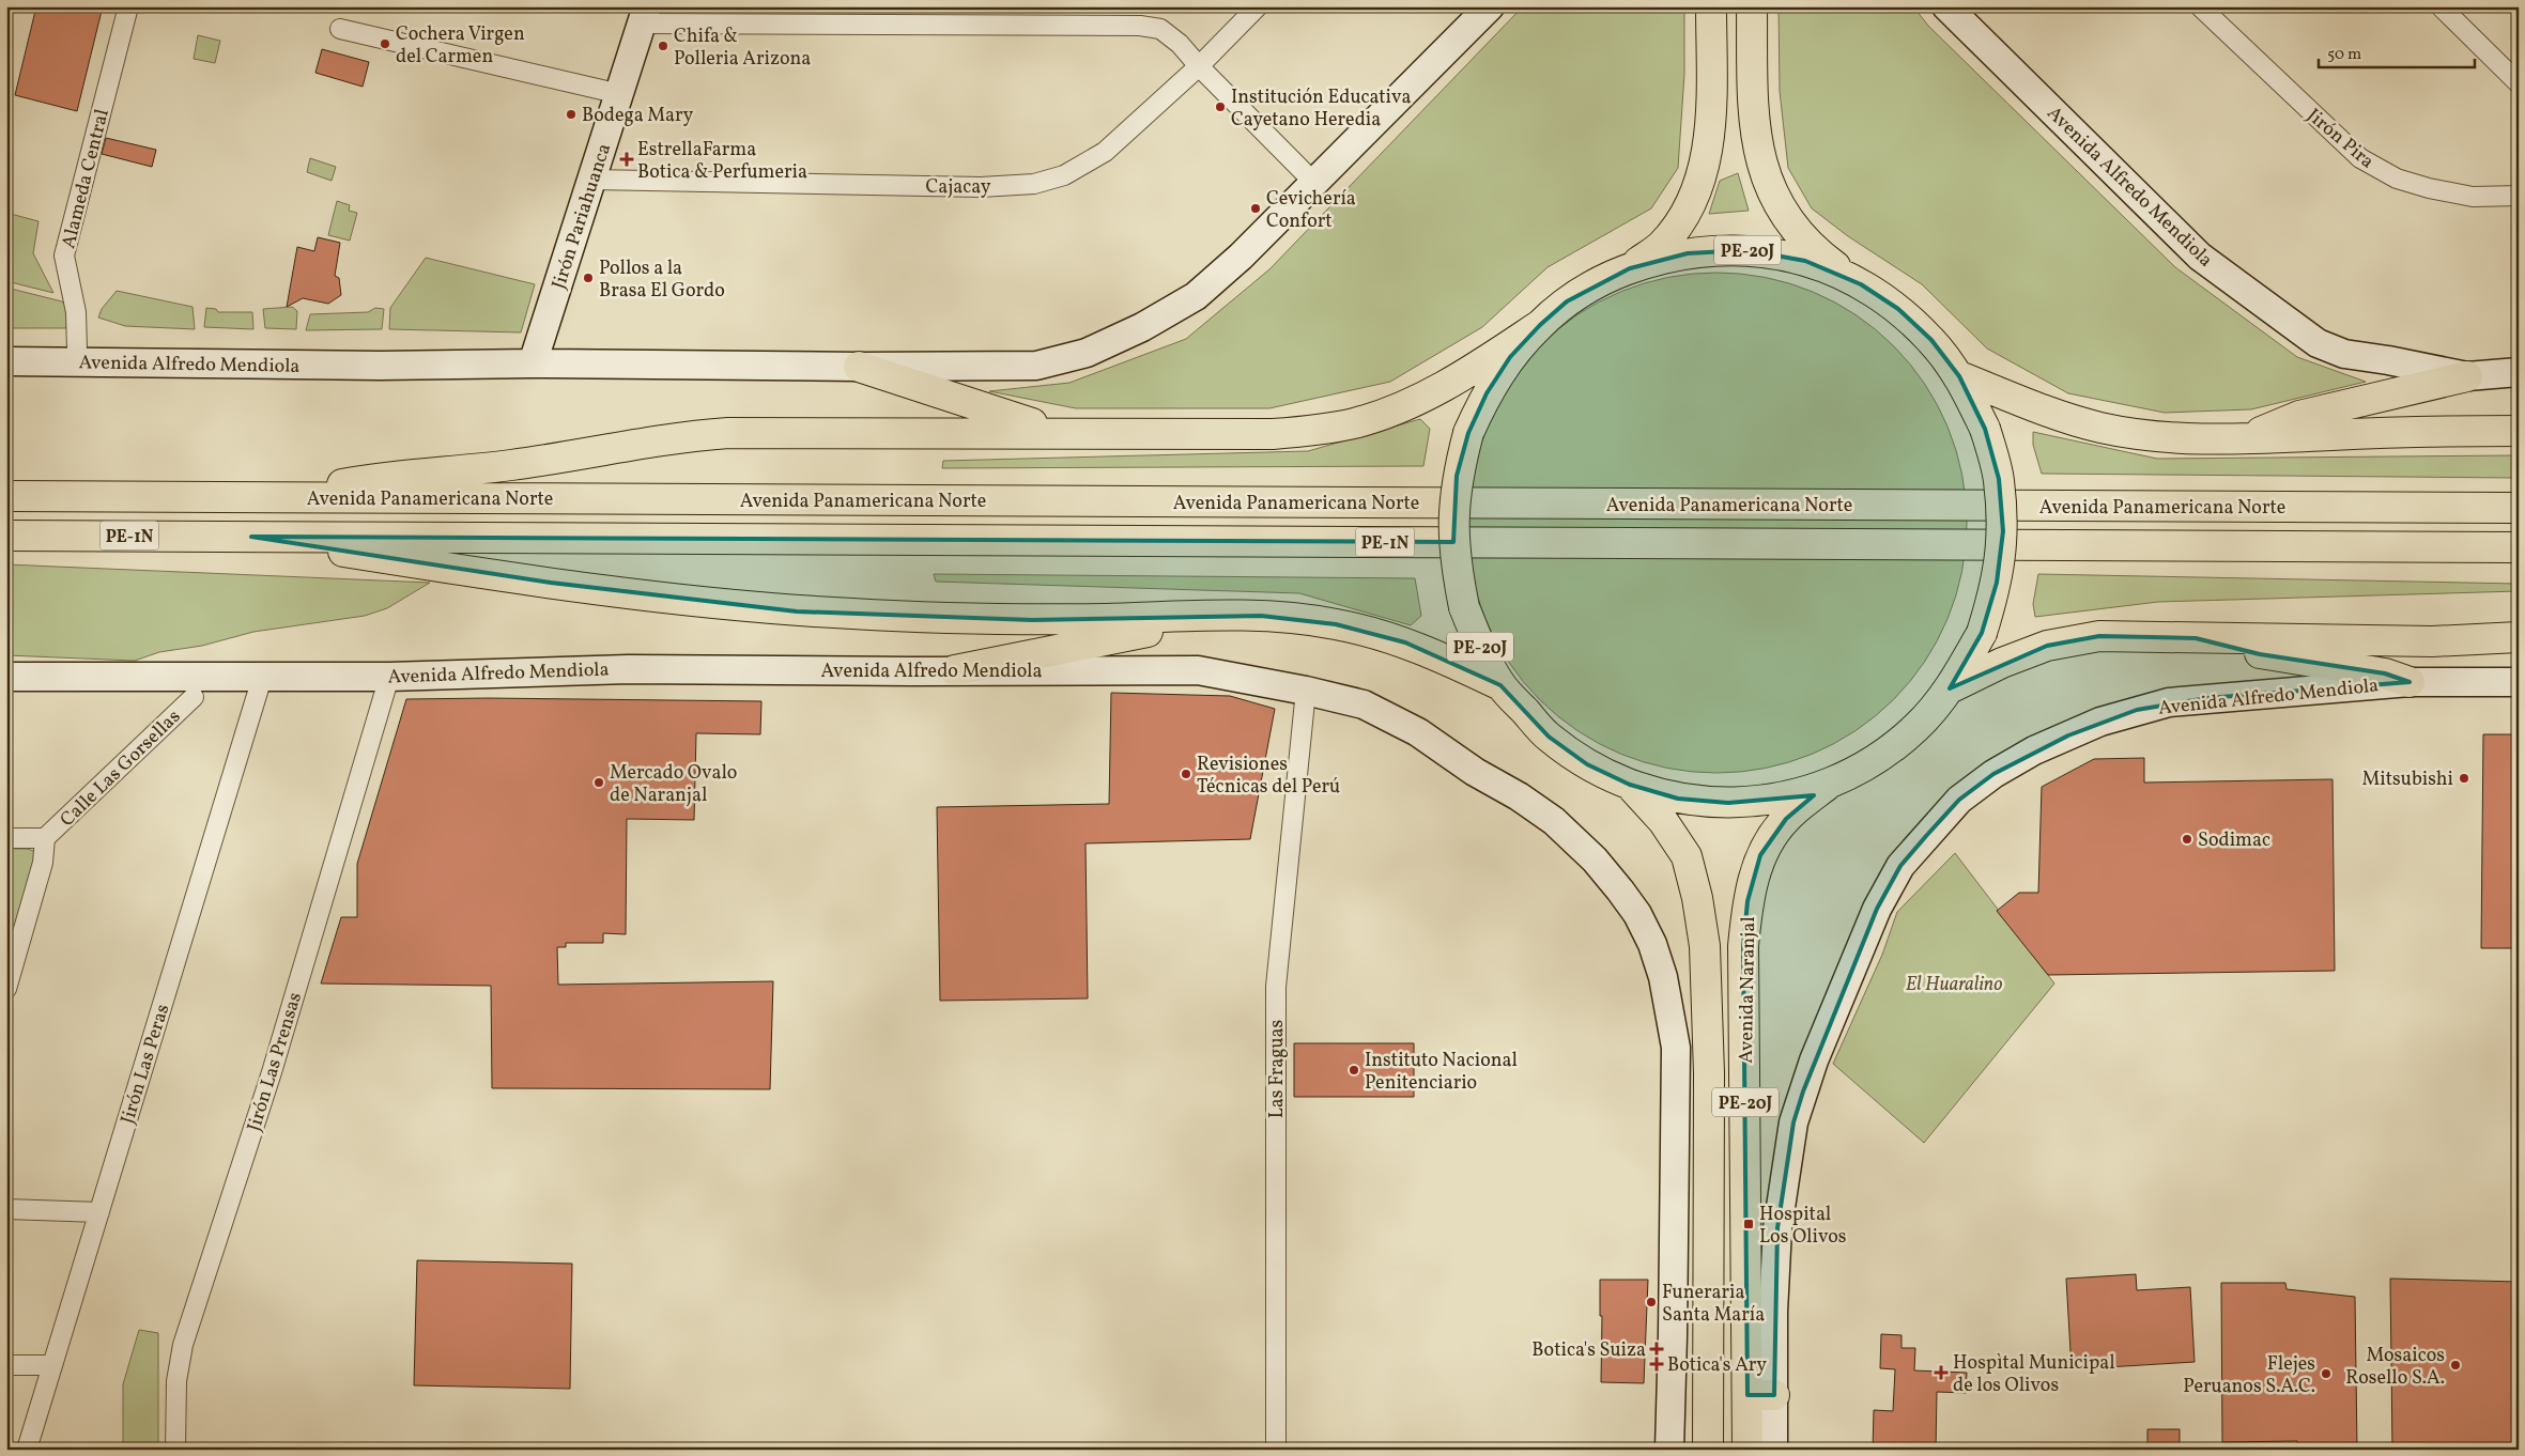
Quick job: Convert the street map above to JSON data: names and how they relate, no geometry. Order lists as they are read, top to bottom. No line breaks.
{"streets":{"highway":["PE-20J","Avenida Panamericana Norte","PE-1N","Avenida Naranjal"],"main road":["Avenida Alfredo Mendiola","Jirón Pariahuanca"],"street":["Jirón Pira","Alameda Central","Cajacay","Calle Las Gorsellas","Jirón Las Prensas","Jirón Las Peras","Las Fraguas"]},"crossings":[["Cajacay","Jirón Pariahuanca"],["Avenida Alfredo Mendiola","Jirón Pariahuanca"],["Avenida Alfredo Mendiola","Avenida Naranjal"],["Avenida Alfredo Mendiola","Jirón Las Prensas"],["Avenida Alfredo Mendiola","Jirón Las Peras"],["Avenida Alfredo Mendiola","Las Fraguas"],["PE-20J","Avenida Naranjal"],["Avenida Panamericana Norte","PE-1N"]],"parks":["El Huaralino"],"places":{"other":["Cochera Virgen del Carmen","Chifa & Polleria Arizona","Institución Educativa Cayetano Heredia","Bodega Mary","Cevichería Confort","Pollos a la Brasa El Gordo","Revisiones Técnicas del Perú","Mitsubishi","Mercado Ovalo de Naranjal","Sodimac","Instituto Nacional Penitenciario","Funeraria Santa María","Mosaicos Rosello S.A.","Flejes Peruanos S.A.C."],"health":["EstrellaFarma Botica & Perfumeria","Botica's Suiza","Botica's Ary","Hospìtal Municipal de los Olivos"],"transit":["Hospital Los Olivos"]},"scale_bar":"50 m"}
